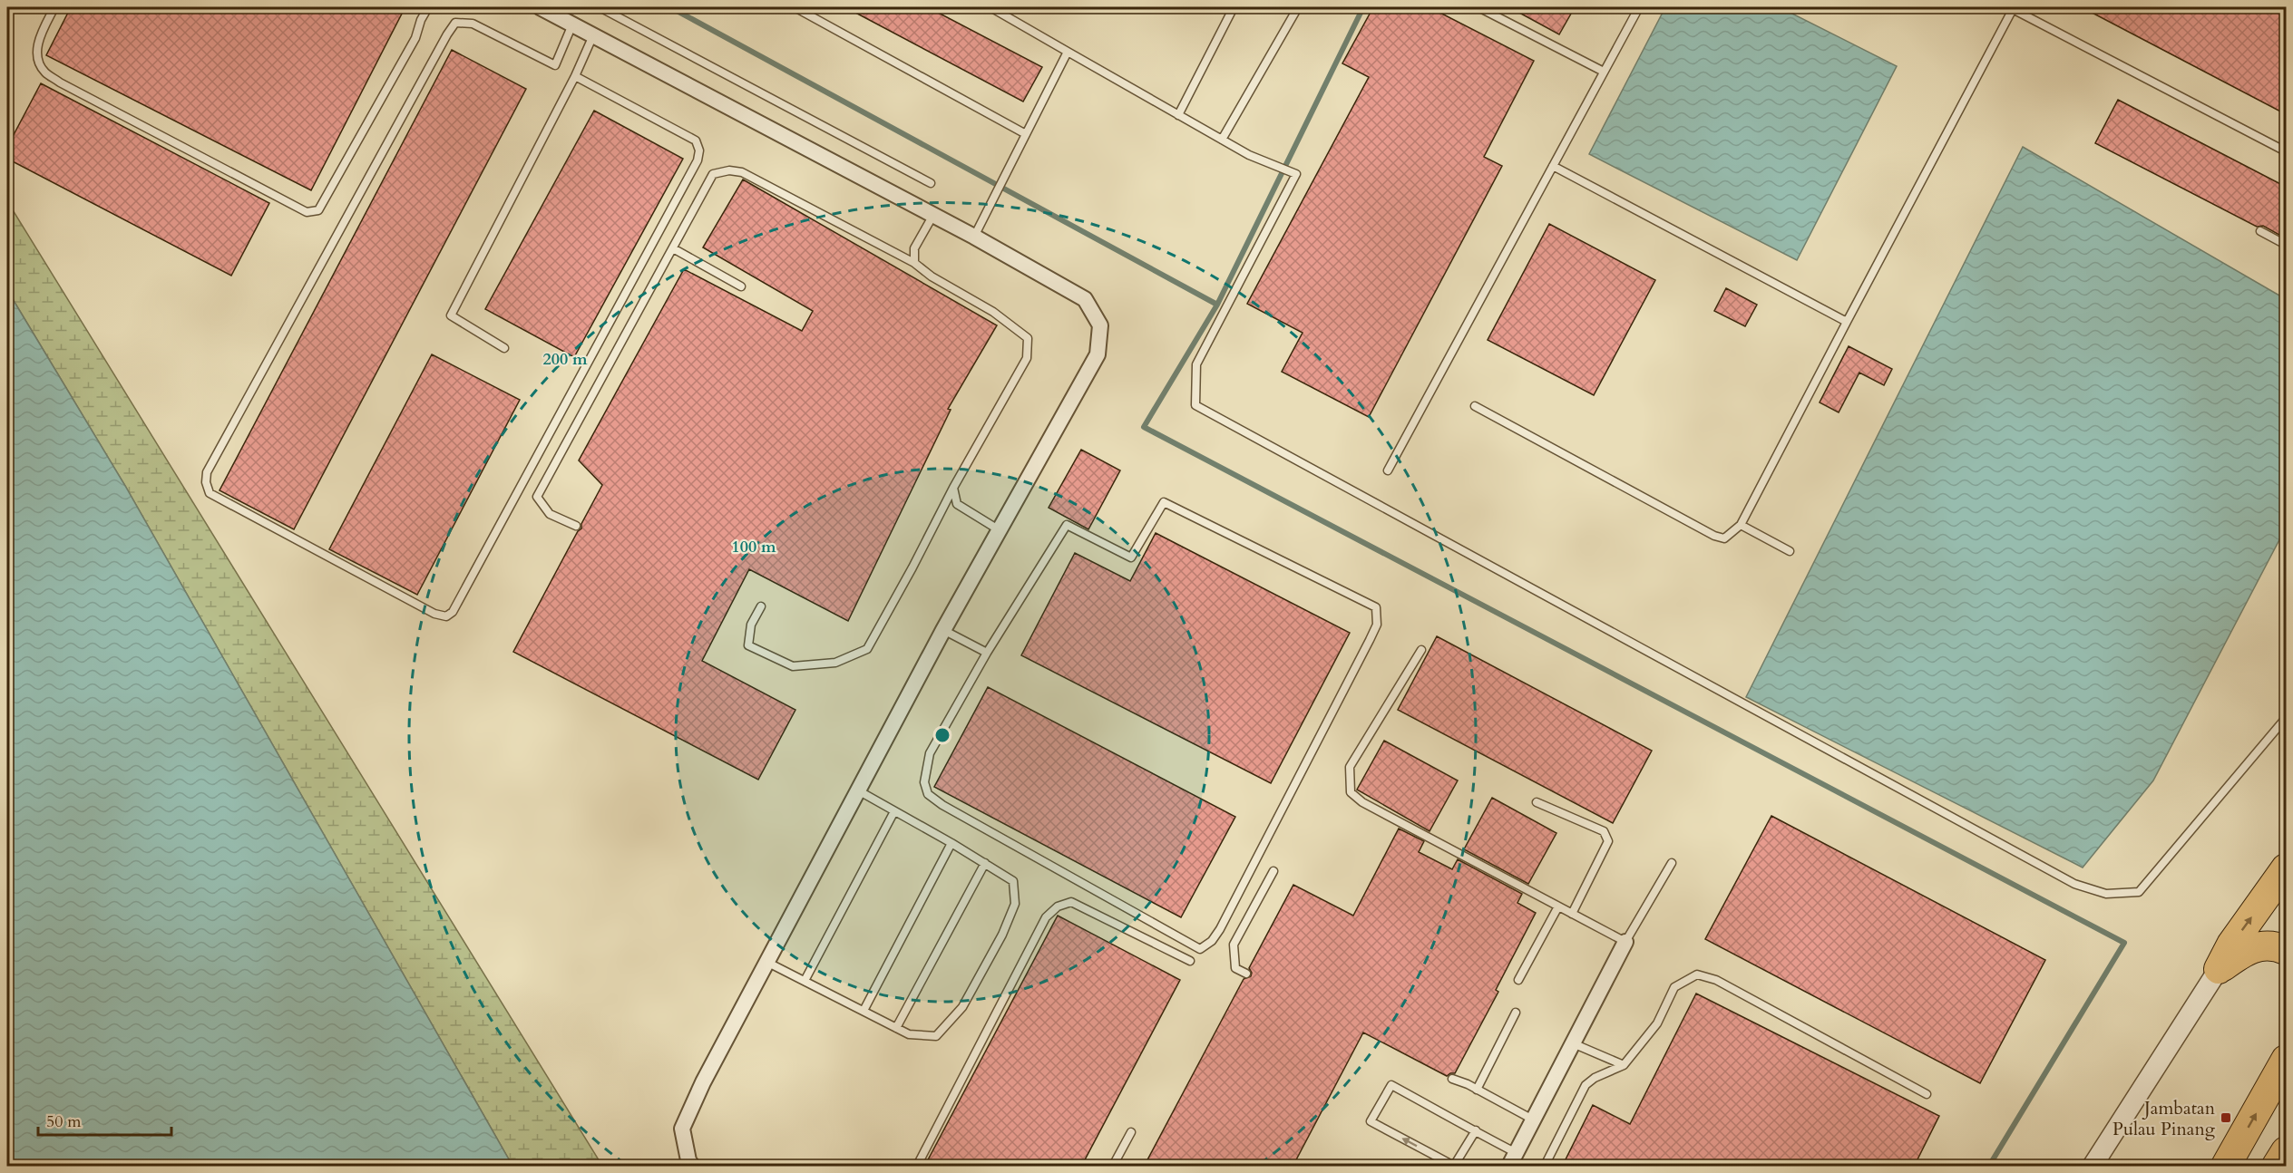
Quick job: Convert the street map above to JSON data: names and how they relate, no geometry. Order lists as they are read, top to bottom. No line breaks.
{"places":{"transit":["Jambatan Pulau Pinang"]},"scale_bar":"50 m","rings":["200 m","100 m"]}
